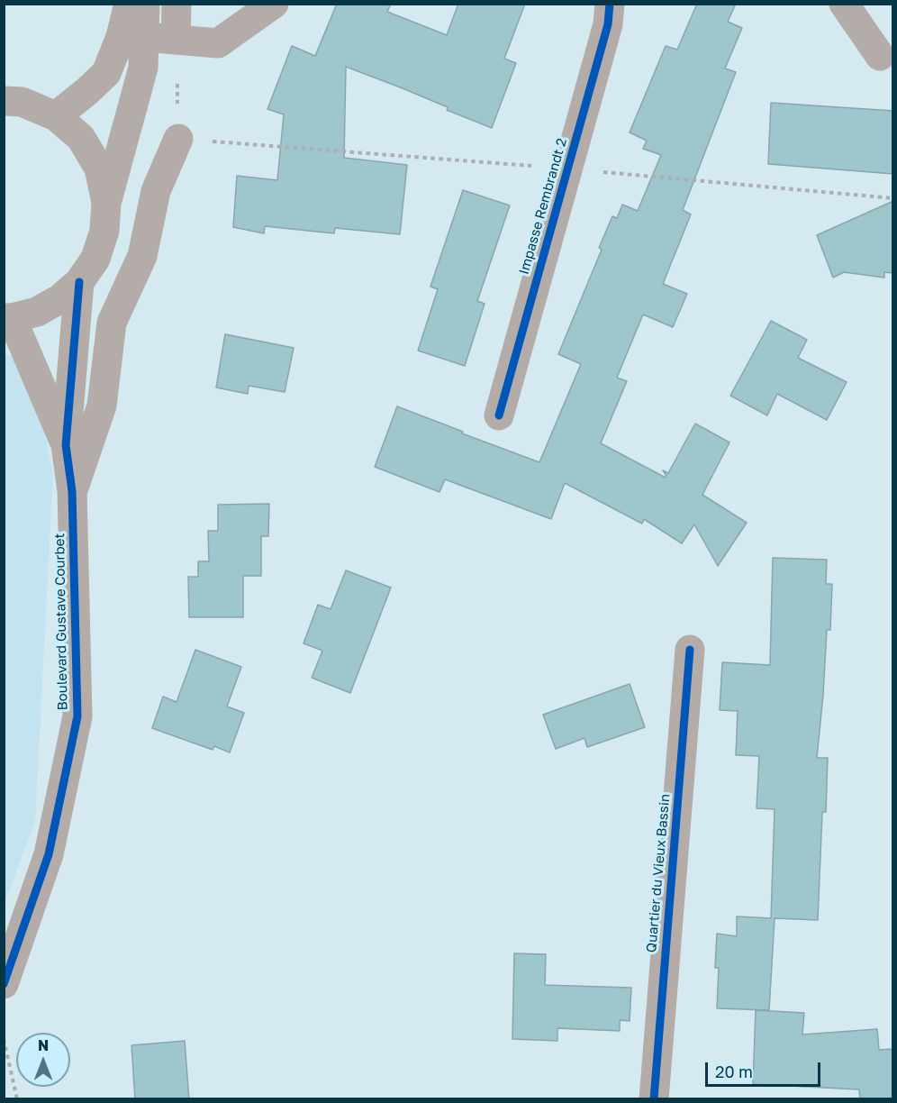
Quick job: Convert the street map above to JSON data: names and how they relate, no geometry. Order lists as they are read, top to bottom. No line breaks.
{"streets":{"street":["Impasse Rembrandt 2","Boulevard Gustave Courbet","Quartier du Vieux Bassin"]},"scale_bar":"20 m","north":"top"}
